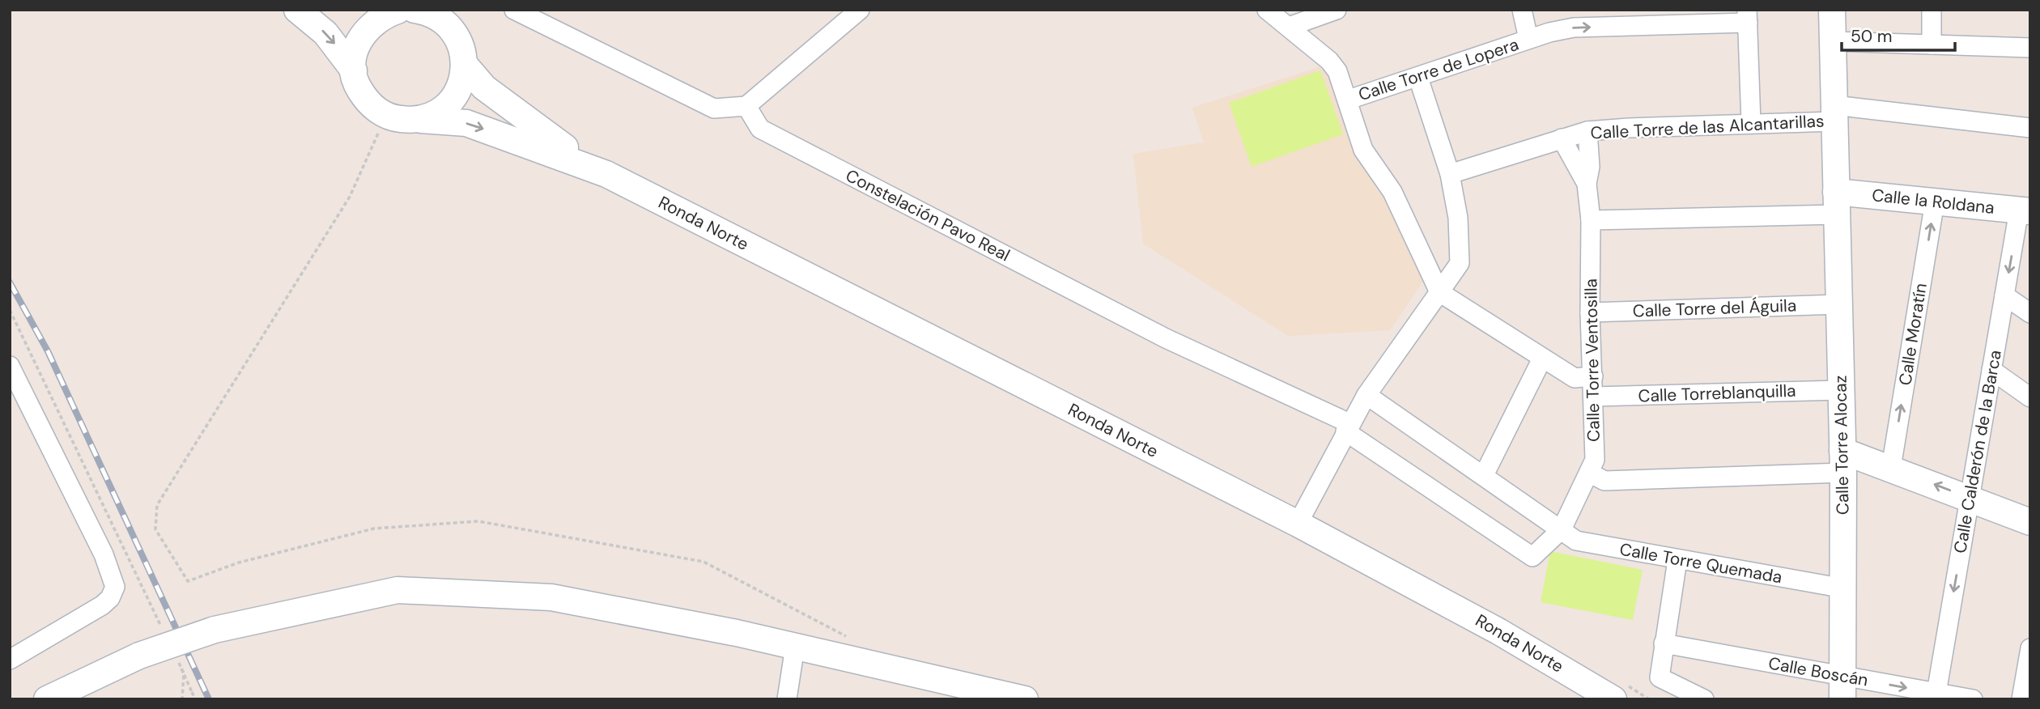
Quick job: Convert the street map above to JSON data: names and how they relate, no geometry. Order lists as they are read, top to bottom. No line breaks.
{"streets":{"street":["Calle Torre de Lopera","Calle Torre de las Alcantarillas","Calle la Roldana","Constelación Pavo Real","Ronda Norte","Calle Torre del Águila","Calle Moratín","Calle Torre Ventosilla","Calle Torreblanquilla","Calle Torre Alocaz","Calle Calderón de la Barca","Calle Torre Quemada","Calle Boscán"]},"crossings":[["Calle Torre de las Alcantarillas","Calle Torre Ventosilla"],["Calle Torre de las Alcantarillas","Calle Torre Alocaz"],["Calle la Roldana","Calle Moratín"],["Calle la Roldana","Calle Torre Alocaz"],["Calle la Roldana","Calle Calderón de la Barca"],["Calle Torre del Águila","Calle Torre Ventosilla"],["Calle Torre del Águila","Calle Torre Alocaz"],["Calle Torre Ventosilla","Calle Torreblanquilla"],["Calle Torre Ventosilla","Calle Torre Quemada"],["Calle Torreblanquilla","Calle Torre Alocaz"],["Calle Torre Alocaz","Calle Torre Quemada"],["Calle Torre Alocaz","Calle Boscán"],["Calle Calderón de la Barca","Calle Boscán"]],"one_way":["Calle Torre de Lopera","Calle Moratín","Calle Calderón de la Barca"],"scale_bar":"50 m"}
